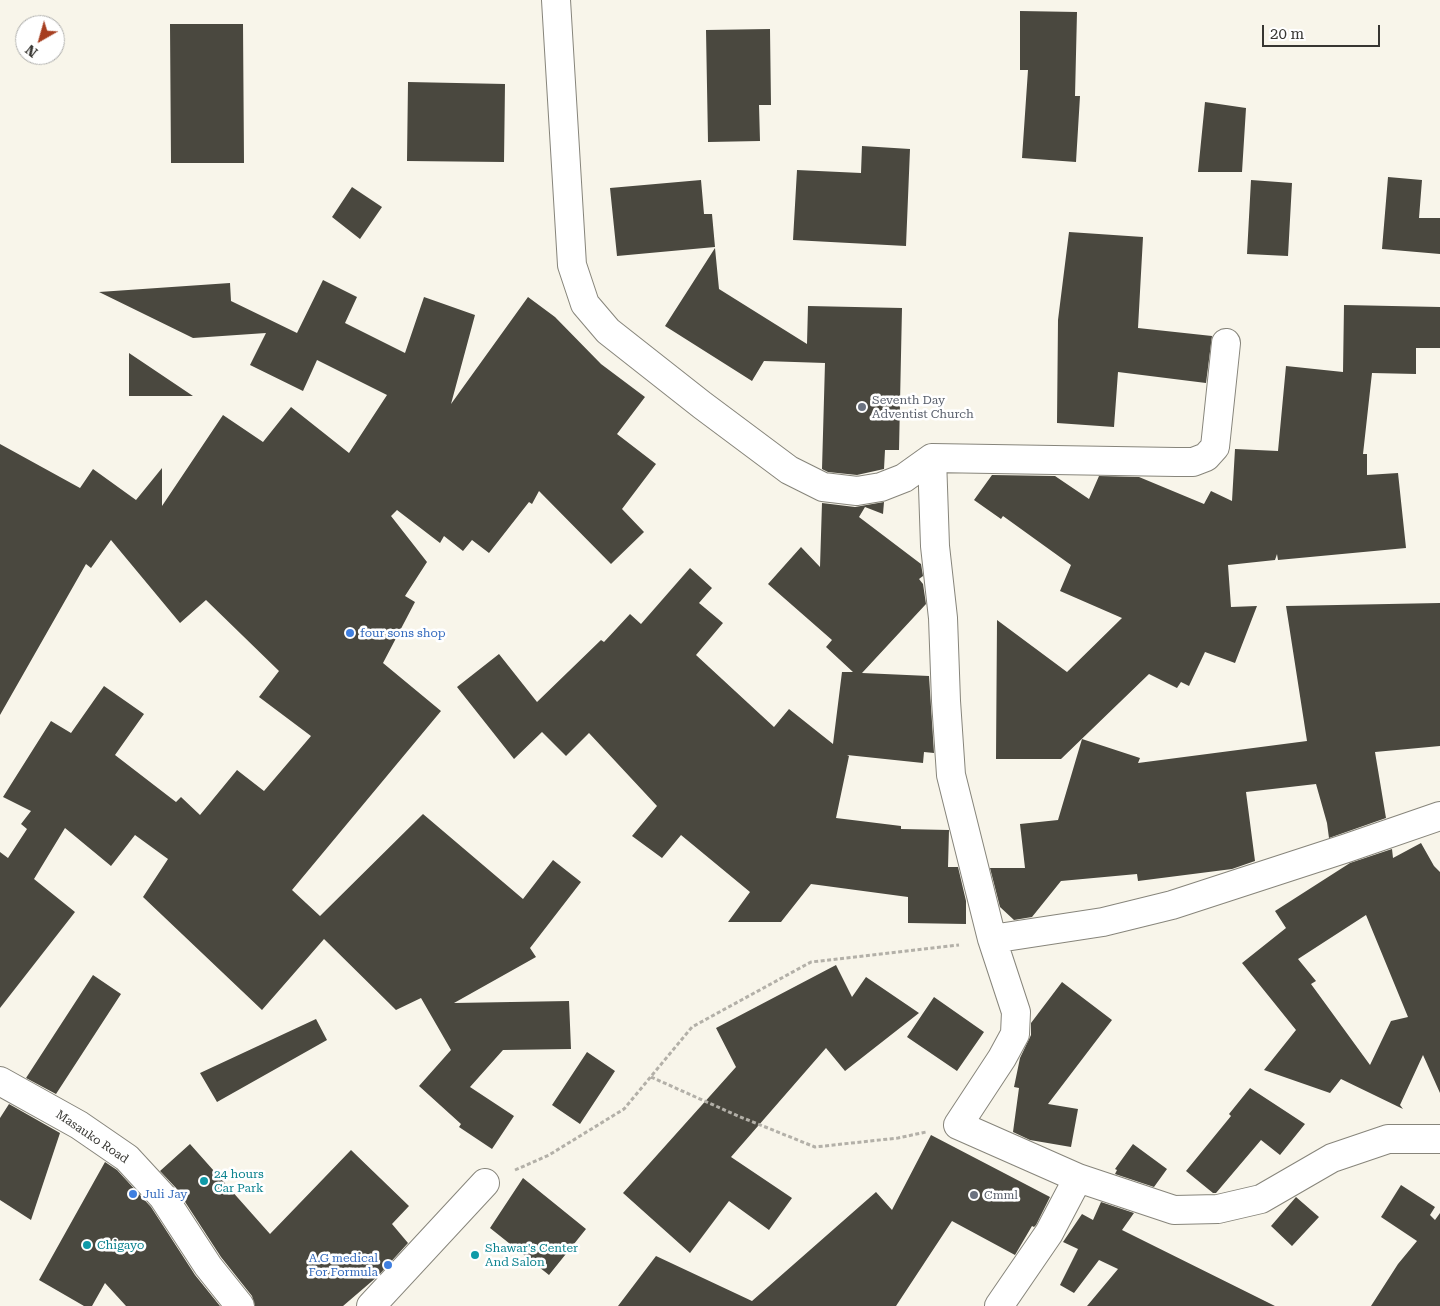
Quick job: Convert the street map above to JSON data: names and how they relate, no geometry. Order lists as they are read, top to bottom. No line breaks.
{"streets":{"street":["Masauko Road"]},"places":["Seventh Day Adventist Church","four sons shop","24 hours Car Park","Juli Jay","Cmml","Chigayo","Shawar's Center And Salon","A.G medical For Formula"],"scale_bar":"20 m","north":"bottom left"}
